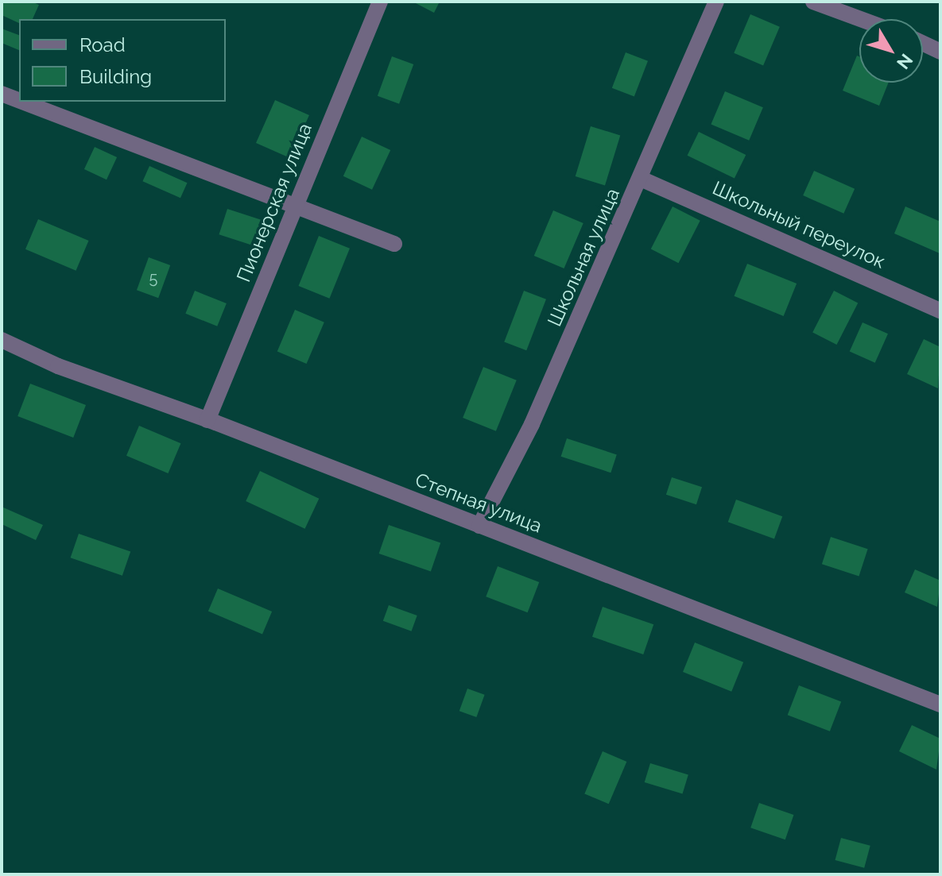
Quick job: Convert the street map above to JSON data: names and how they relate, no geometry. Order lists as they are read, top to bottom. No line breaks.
{"streets":{"street":["Пионерская улица","Школьный переулок","Школьная улица","Степная улица"]},"crossings":[["Пионерская улица","Степная улица"],["Школьный переулок","Школьная улица"],["Школьная улица","Степная улица"]],"house_numbers":["5"],"legend":["Road","Building"],"north":"bottom right"}
